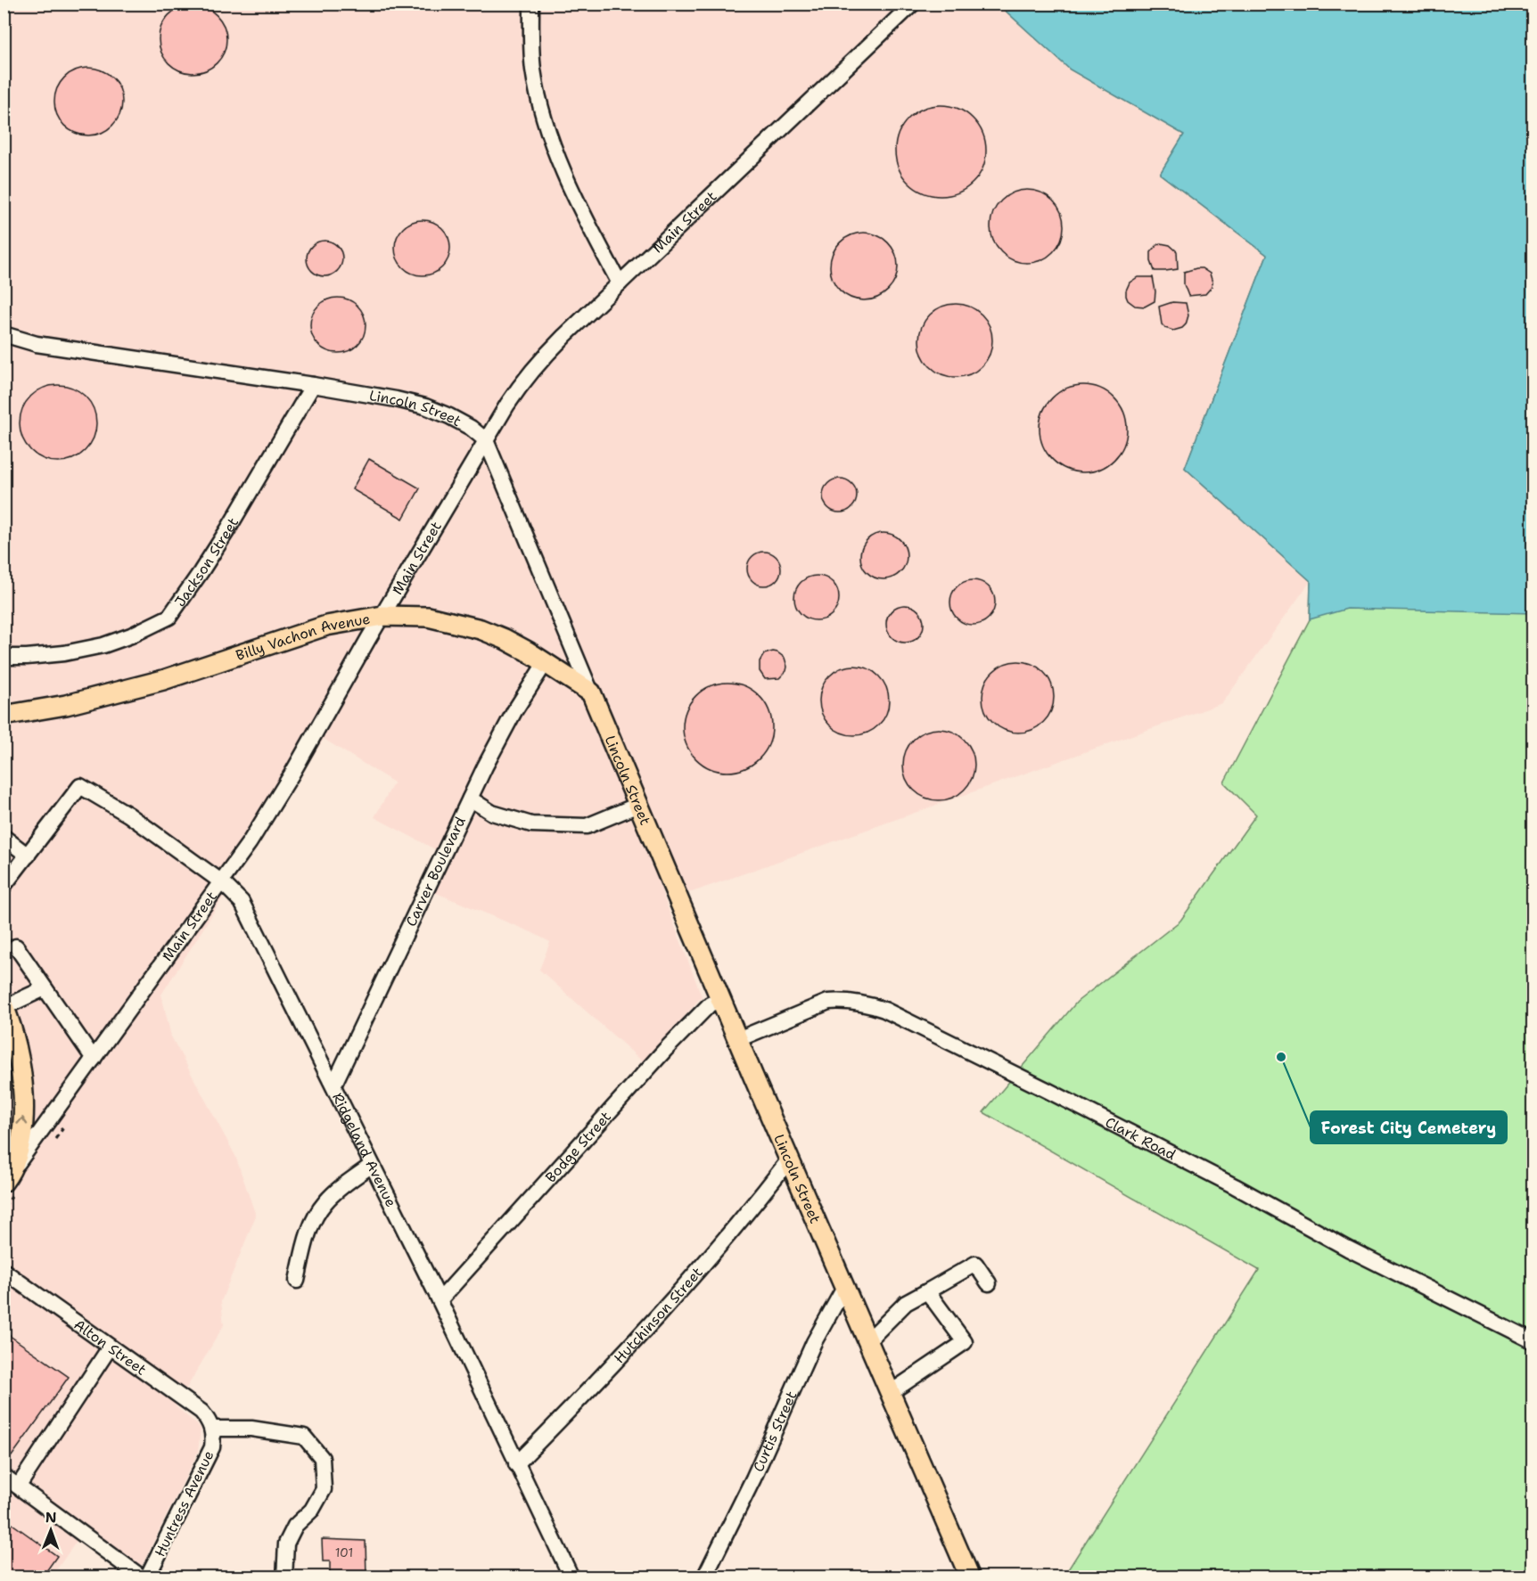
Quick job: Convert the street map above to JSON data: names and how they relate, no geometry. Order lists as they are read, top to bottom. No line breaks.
{"streets":{"main road":["Lincoln Street","Billy Vachon Avenue"],"street":["Main Street","Jackson Street","Carver Boulevard","Clark Road","Bodge Street","Ridgeland Avenue","Hutchinson Street","Alton Street","Curtis Street","Huntress Avenue"]},"crossings":[["Main Street","Lincoln Street"],["Main Street","Billy Vachon Avenue"],["Main Street","Ridgeland Avenue"],["Lincoln Street","Jackson Street"],["Lincoln Street","Billy Vachon Avenue"],["Lincoln Street","Clark Road"],["Lincoln Street","Bodge Street"],["Lincoln Street","Hutchinson Street"],["Lincoln Street","Curtis Street"],["Billy Vachon Avenue","Carver Boulevard"],["Carver Boulevard","Ridgeland Avenue"],["Bodge Street","Ridgeland Avenue"],["Ridgeland Avenue","Hutchinson Street"],["Alton Street","Huntress Avenue"]],"places":["Forest City Cemetery"],"house_numbers":["101"],"north":"top"}
